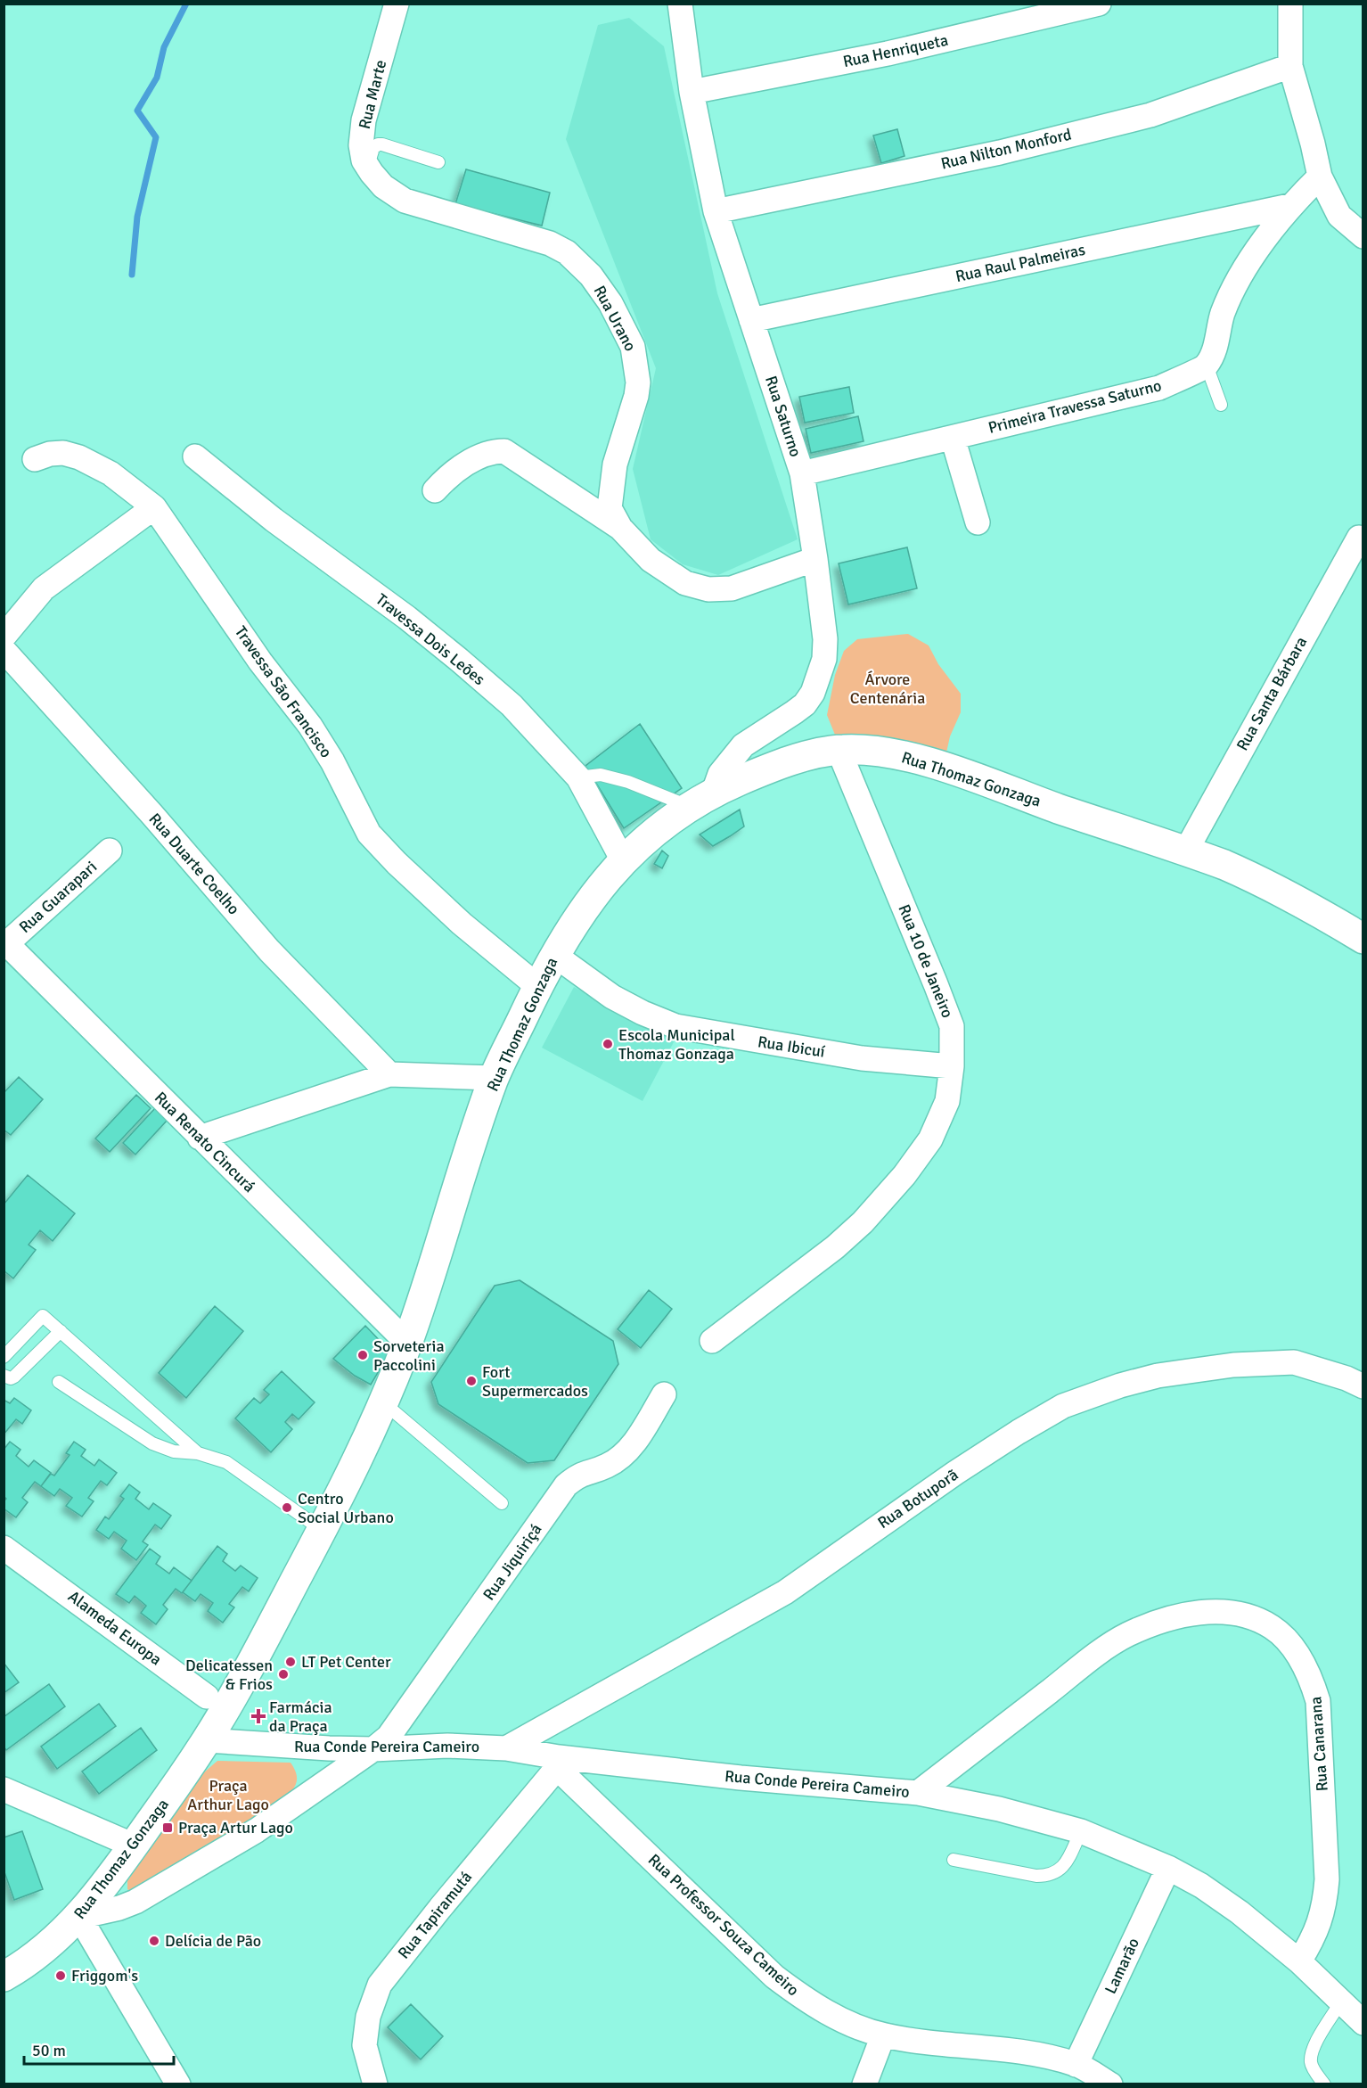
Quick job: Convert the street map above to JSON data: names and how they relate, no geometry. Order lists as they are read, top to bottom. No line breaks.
{"streets":{"main road":["Rua Thomaz Gonzaga"],"street":["Rua Henriqueta","Rua Marte","Rua Nilton Monford","Rua Raul Palmeiras","Rua Urano","Primeira Travessa Saturno","Rua Saturno","Travessa Dois Leões","Travessa São Francisco","Rua Santa Bárbara","Rua Duarte Coelho","Rua Guarapari","Rua 10 de Janeiro","Rua Ibicuí","Rua Renato Cincurá","Rua Botuporã","Rua Jiquiriçá","Alameda Europa","Rua Canarana","Rua Conde Pereira Cameiro","Rua Tapiramutá","Rua Professor Souza Cameiro","Lamarão"]},"crossings":[["Rua Henriqueta","Rua Saturno"],["Rua Marte","Rua Urano"],["Rua Nilton Monford","Rua Saturno"],["Rua Raul Palmeiras","Rua Saturno"],["Rua Urano","Rua Saturno"],["Primeira Travessa Saturno","Rua Saturno"],["Rua Saturno","Rua Thomaz Gonzaga"],["Travessa Dois Leões","Rua Thomaz Gonzaga"],["Travessa São Francisco","Rua Thomaz Gonzaga"],["Rua Santa Bárbara","Rua Thomaz Gonzaga"],["Rua Thomaz Gonzaga","Rua 10 de Janeiro"],["Rua Thomaz Gonzaga","Rua Ibicuí"],["Rua Thomaz Gonzaga","Rua Renato Cincurá"],["Rua Thomaz Gonzaga","Alameda Europa"],["Rua Thomaz Gonzaga","Rua Conde Pereira Cameiro"],["Rua Guarapari","Rua Renato Cincurá"],["Rua 10 de Janeiro","Rua Ibicuí"],["Rua Botuporã","Rua Conde Pereira Cameiro"],["Rua Jiquiriçá","Rua Conde Pereira Cameiro"],["Rua Canarana","Rua Conde Pereira Cameiro"],["Rua Conde Pereira Cameiro","Rua Tapiramutá"],["Rua Conde Pereira Cameiro","Rua Professor Souza Cameiro"],["Rua Conde Pereira Cameiro","Lamarão"],["Rua Tapiramutá","Rua Professor Souza Cameiro"],["Rua Professor Souza Cameiro","Lamarão"]],"parks":["Árvore Centenária","Praça Arthur Lago"],"places":{"other":["Escola Municipal Thomaz Gonzaga","Sorveteria Paccolini","Fort Supermercados","Centro Social Urbano","LT Pet Center","Delicatessen & Frios","Delícia de Pão","Friggom's"],"health":["Farmácia da Praça"],"transit":["Praça Artur Lago"]},"scale_bar":"50 m"}
